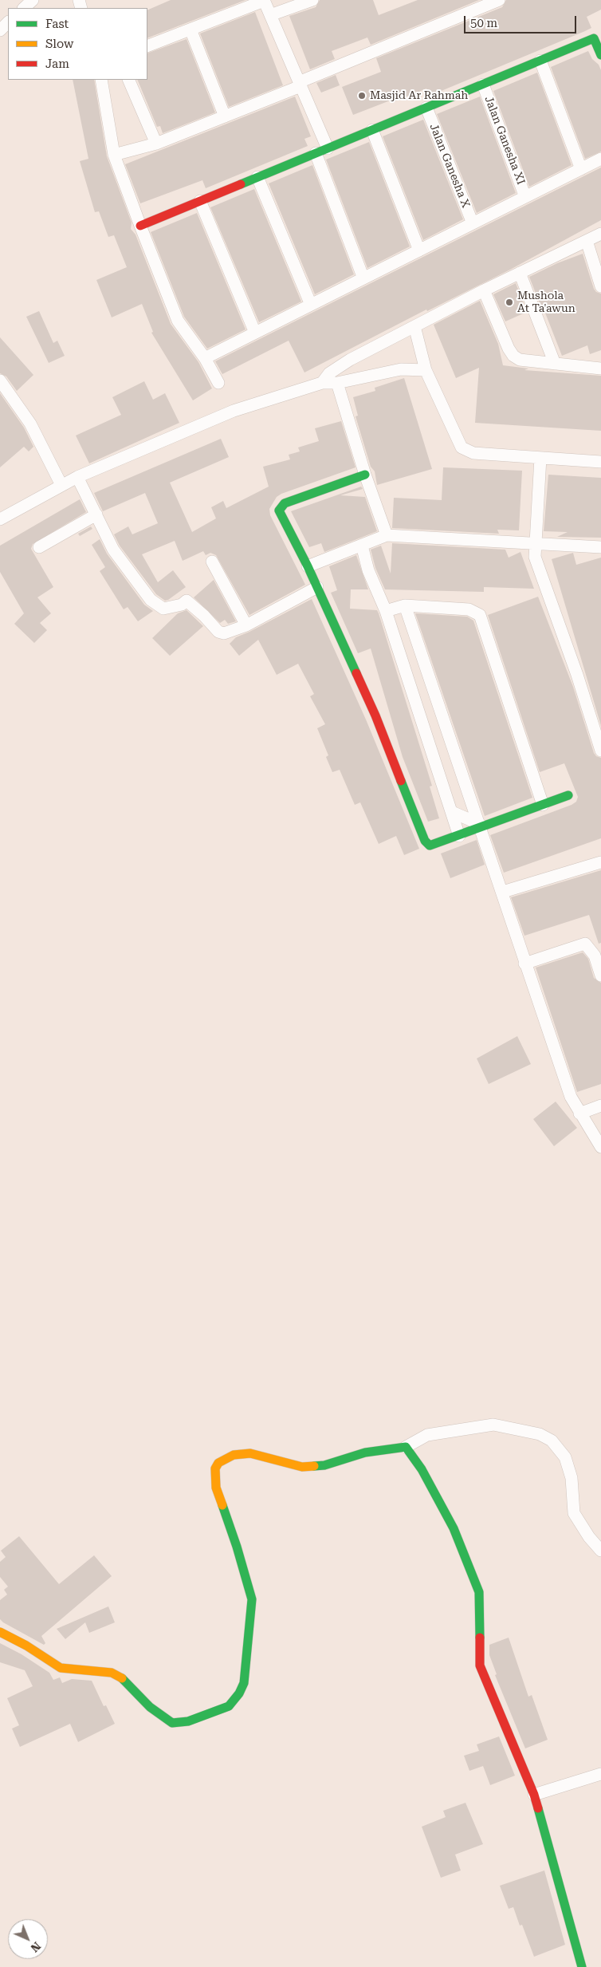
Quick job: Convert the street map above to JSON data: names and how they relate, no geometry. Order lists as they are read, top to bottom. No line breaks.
{"streets":{"street":["Jalan Ganesha XI","Jalan Ganesha X"]},"places":["Masjid Ar Rahmah","Mushola At Ta'awun"],"legend":["Fast","Slow","Jam"],"scale_bar":"50 m","north":"bottom right"}
